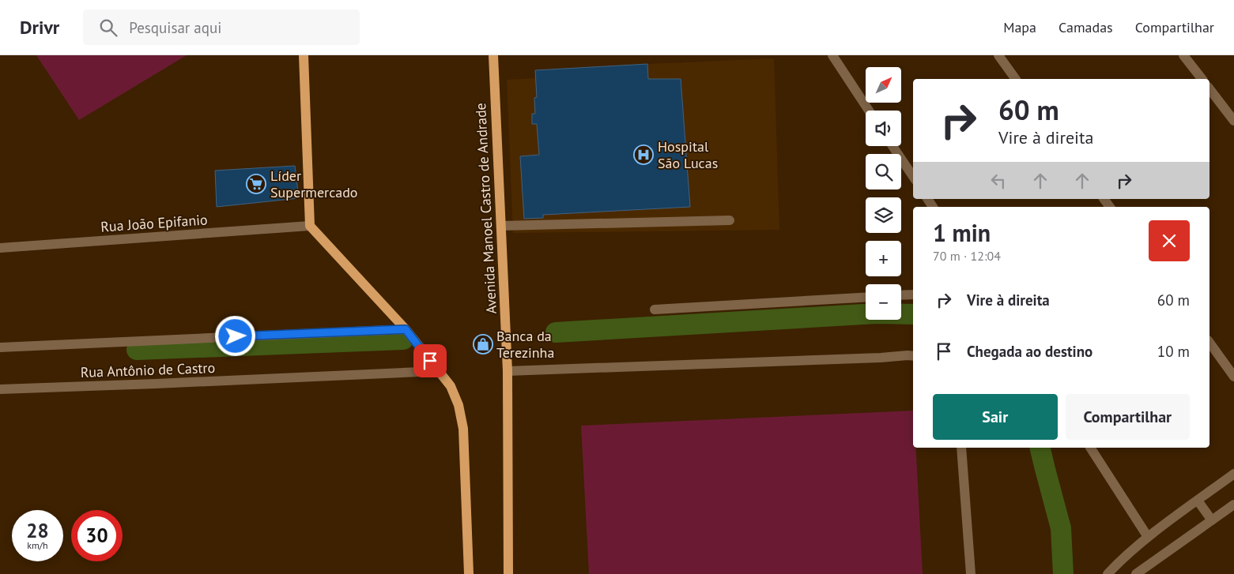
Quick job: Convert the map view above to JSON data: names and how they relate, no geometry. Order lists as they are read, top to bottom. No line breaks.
{"streets":{"main road":["Avenida Manoel Castro de Andrade"],"street":["Rua João Epifanio","Rua Antônio de Castro"]},"places":{"hospital":["Hospital São Lucas"],"supermarket":["Líder Supermercado"],"shop":["Banca da Terezinha"]},"north":"top right","page":{"header":"Drivr","search":"Pesquisar aqui","nav":["Mapa","Camadas","Compartilhar"],"map_buttons":["+","−"],"turn":["60 m","Vire à direita"],"heading":["1 min","70 m · 12:04"],"list":[{"name":"Vire à direita","value":"60 m"},{"name":"Chegada ao destino","value":"10 m"}],"buttons":["Sair","Compartilhar"],"speed":"28 km/h","limit":"30"}}
